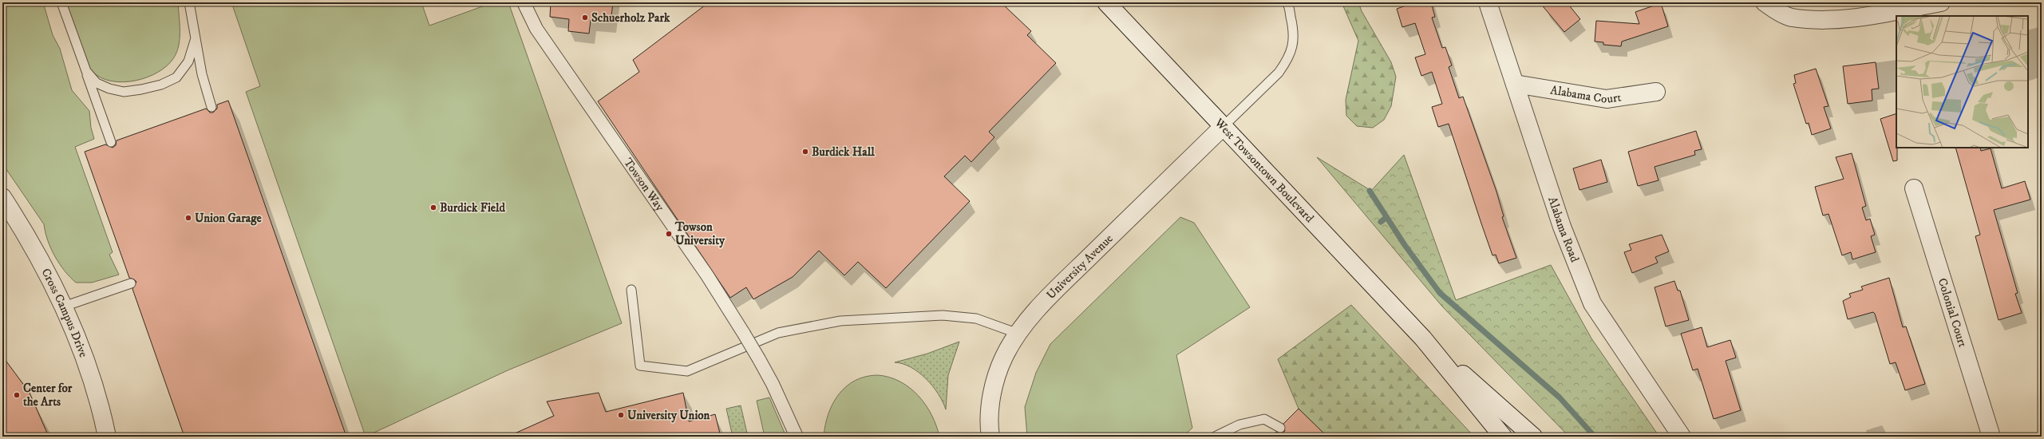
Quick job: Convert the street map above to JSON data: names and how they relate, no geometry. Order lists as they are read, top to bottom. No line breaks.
{"streets":{"street":["Alabama Court","West Towsontown Boulevard","Towson Way","Alabama Road","University Avenue","Cross Campus Drive","Colonial Court"]},"crossings":[["Alabama Court","Alabama Road"],["West Towsontown Boulevard","University Avenue"]],"places":["Schuerholz Park","Burdick Hall","Burdick Field","Union Garage","Towson University","Center for the Arts","University Union"]}
